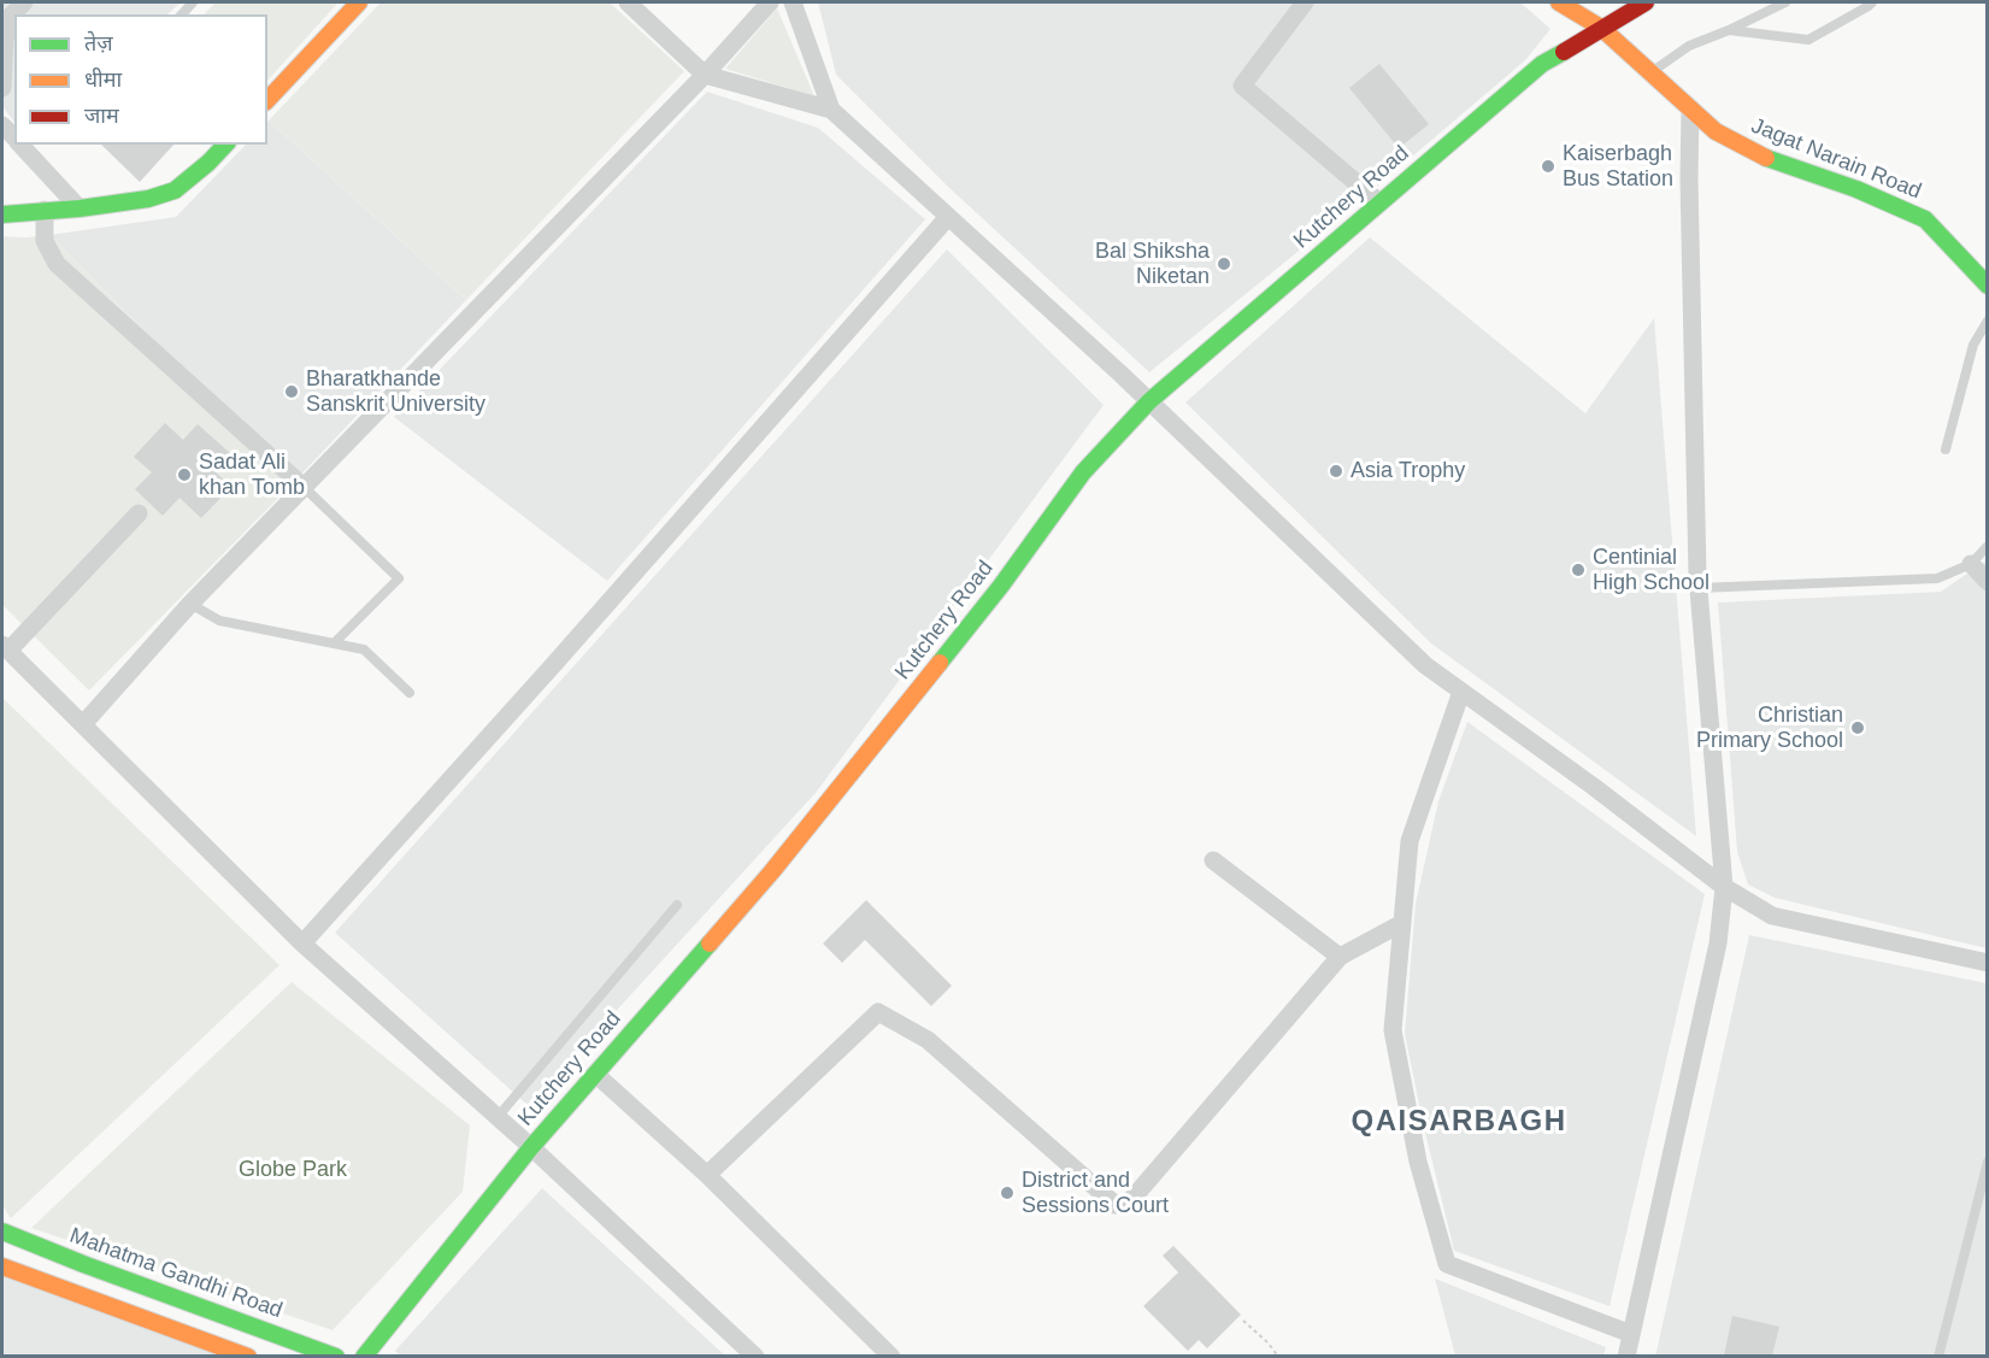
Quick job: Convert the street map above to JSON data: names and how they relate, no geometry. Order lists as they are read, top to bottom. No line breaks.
{"streets":{"street":["Jagat Narain Road","Kutchery Road","Mahatma Gandhi Road"]},"crossings":[["Jagat Narain Road","Kutchery Road"]],"districts":["QAISARBAGH"],"parks":["Globe Park"],"places":["Kaiserbagh Bus Station","Bal Shiksha Niketan","Bharatkhande Sanskrit University","Asia Trophy","Sadat Ali khan Tomb","Centinial High School","Christian Primary School","District and Sessions Court"],"legend":["तेज़","धीमा","जाम"]}
